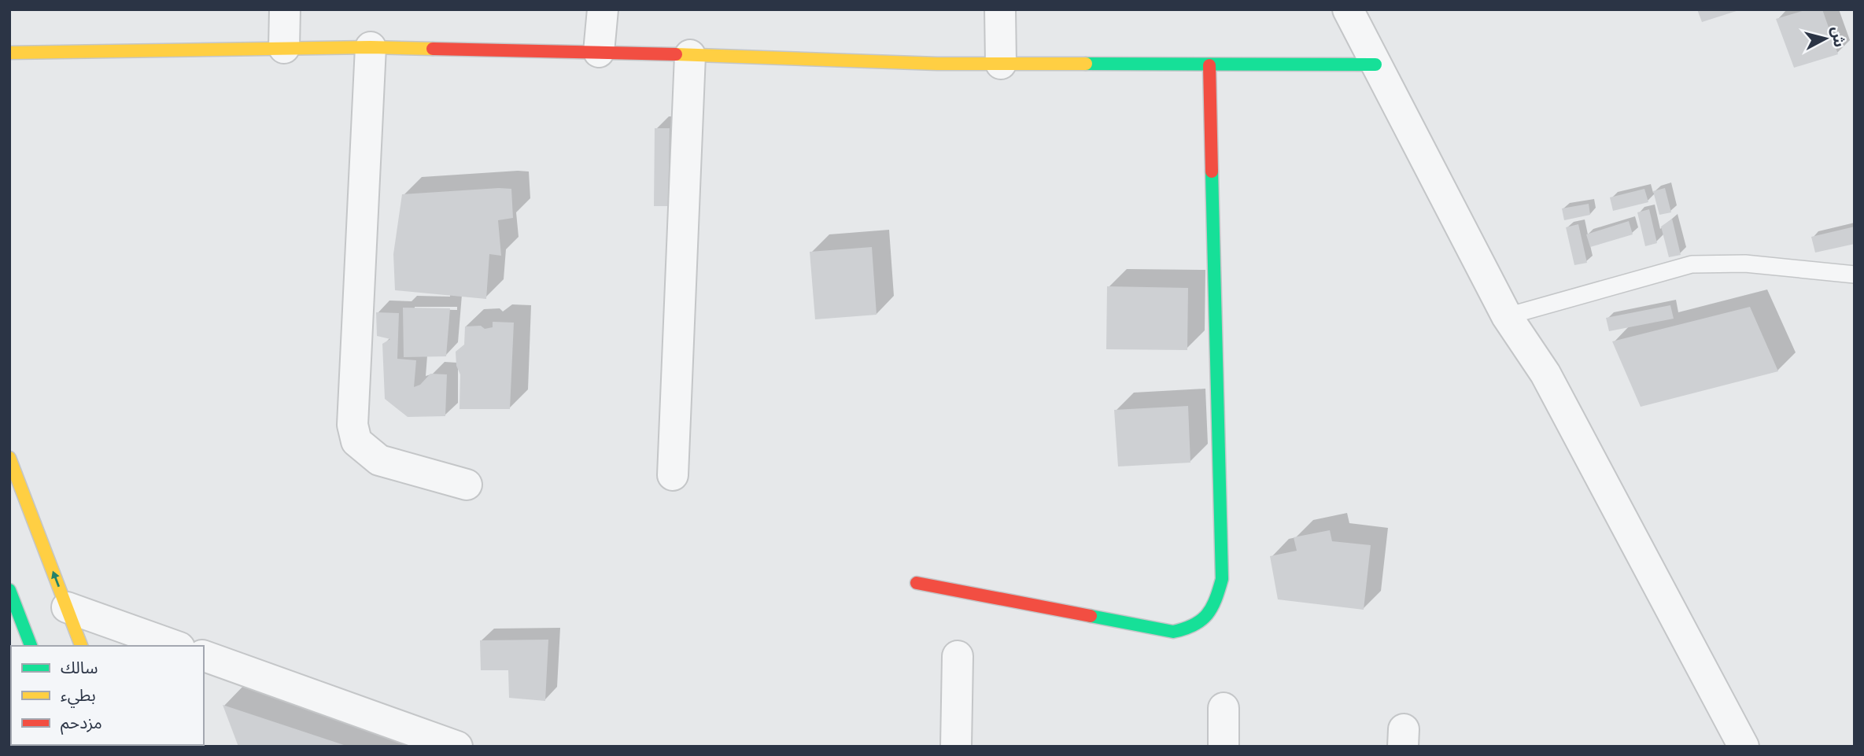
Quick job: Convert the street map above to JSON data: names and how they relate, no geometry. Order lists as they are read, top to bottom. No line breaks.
{"legend":["سالك","بطيء","مزدحم"],"north":"right"}
